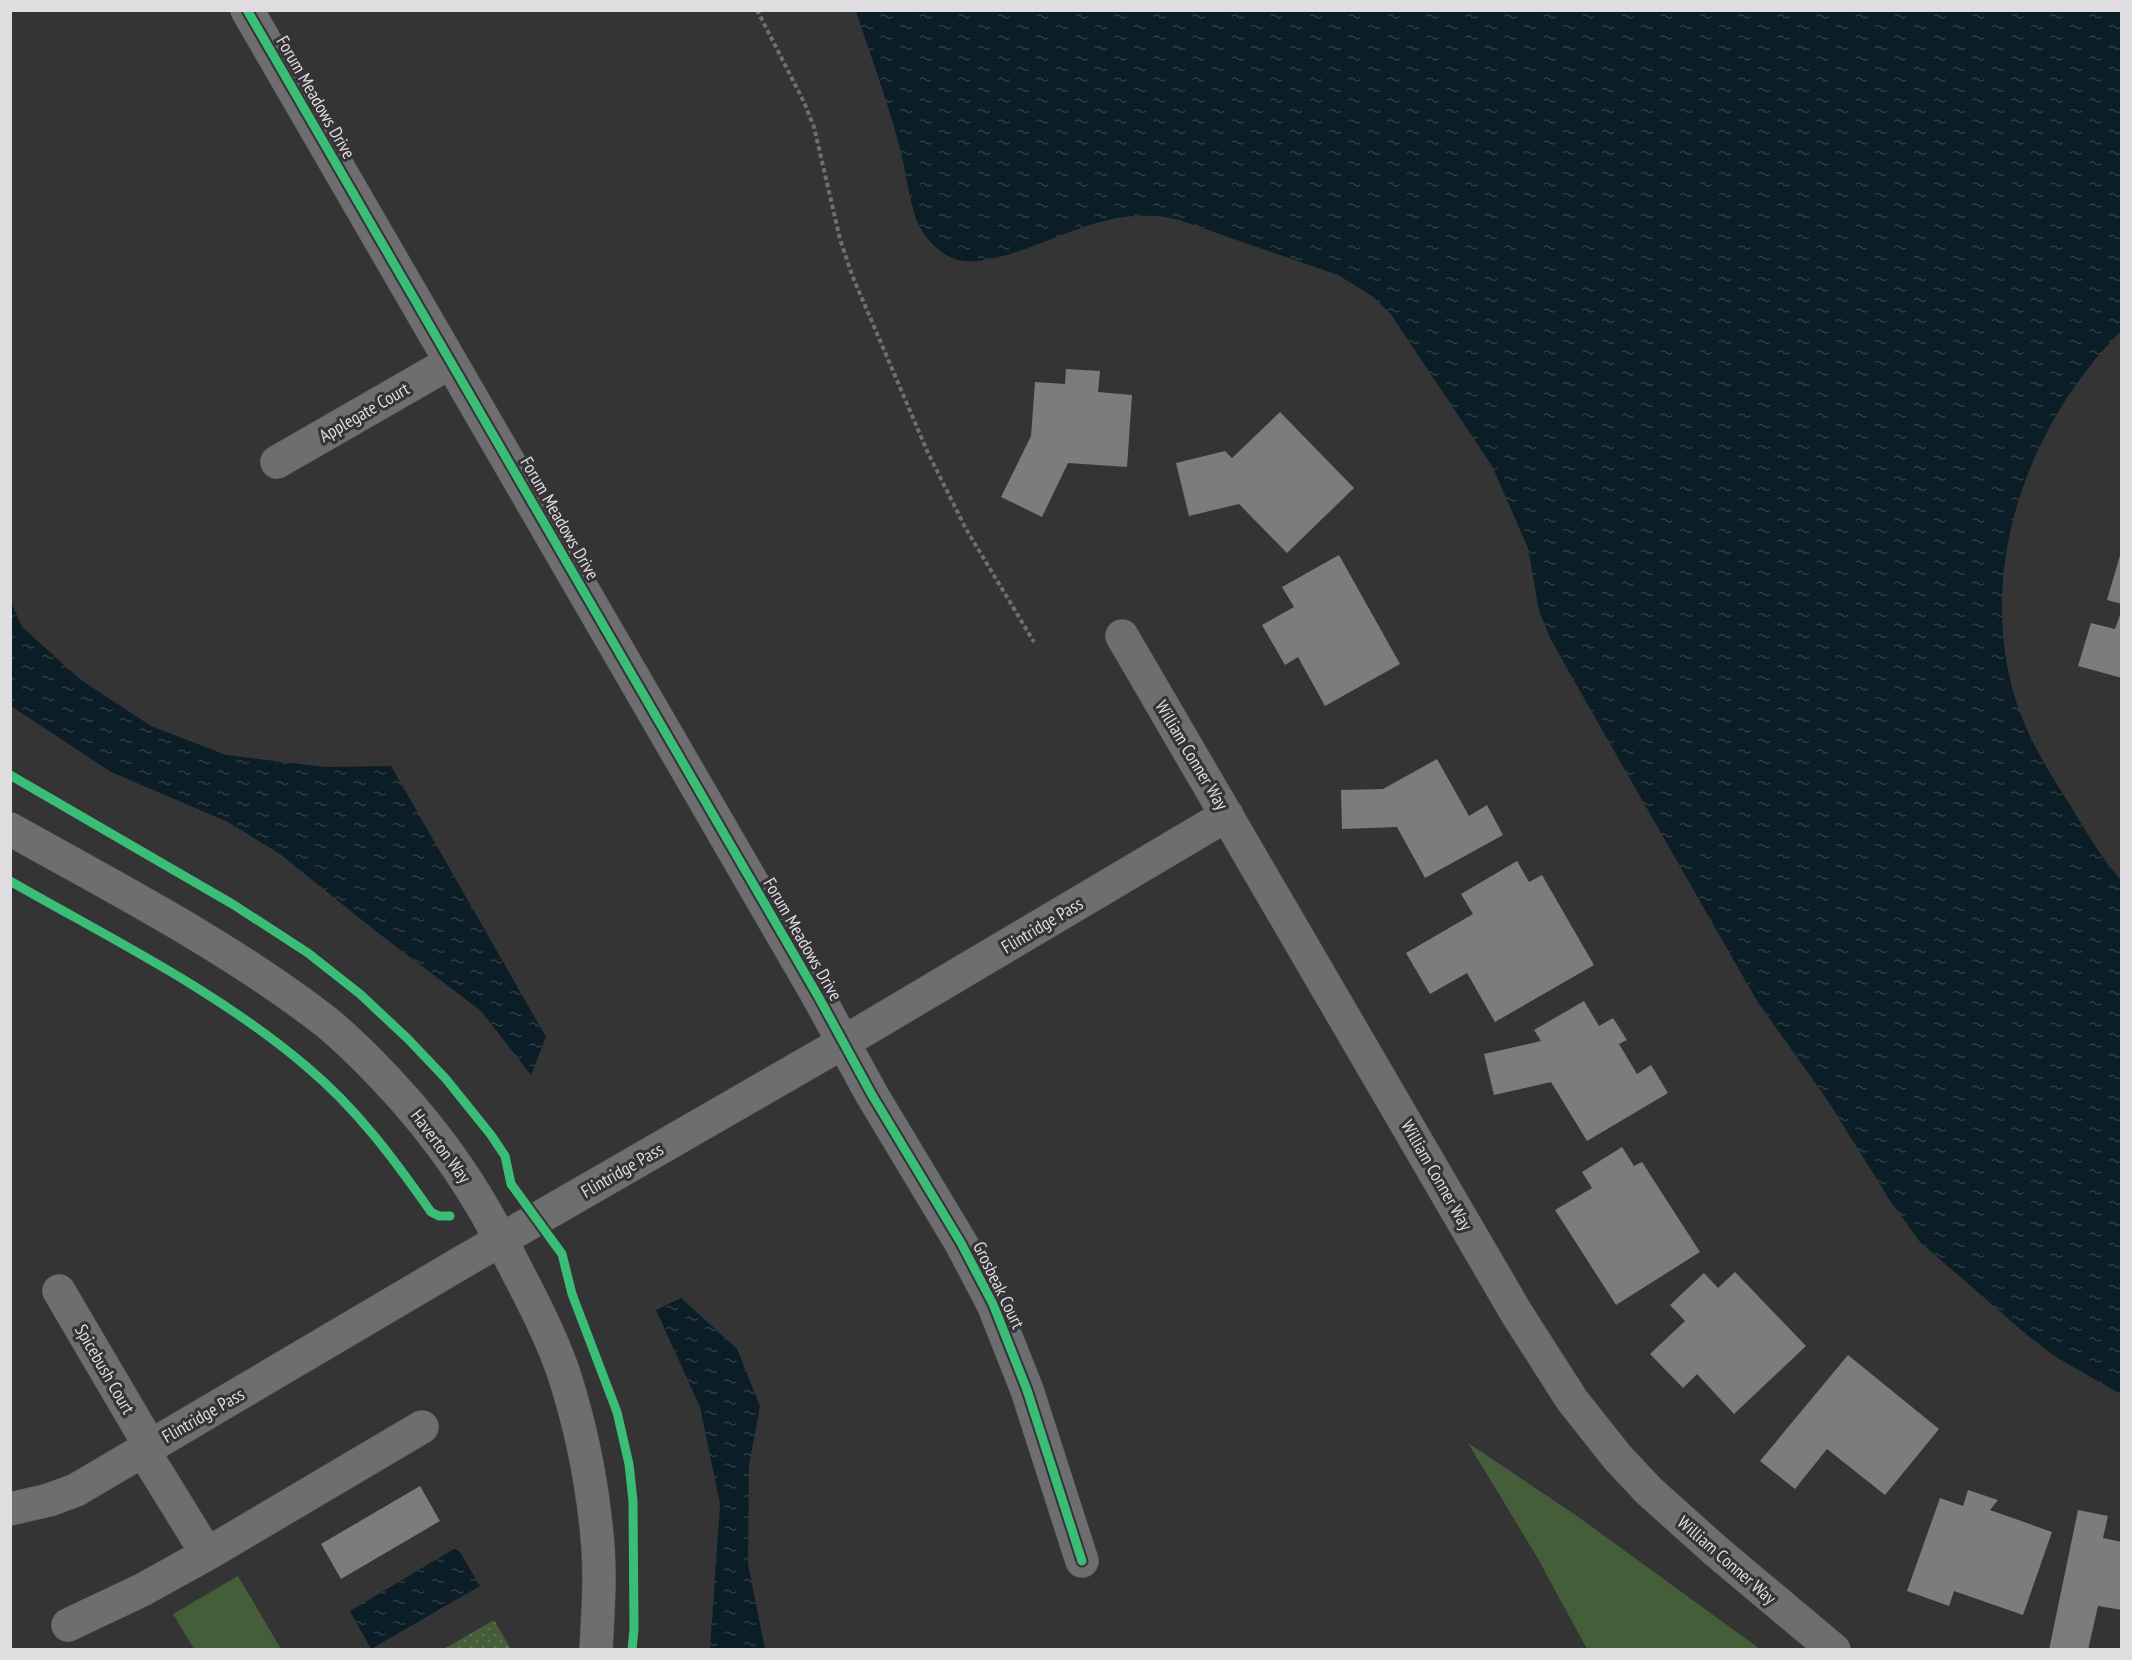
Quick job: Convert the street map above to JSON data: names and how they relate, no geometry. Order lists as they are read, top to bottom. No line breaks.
{"streets":{"street":["Forum Meadows Drive","Applegate Court","William Conner Way","Flintridge Pass","Haverton Way","Grosbeak Court","Spicebush Court"]},"crossings":[["Forum Meadows Drive","Applegate Court"],["Forum Meadows Drive","Flintridge Pass"],["Forum Meadows Drive","Grosbeak Court"],["William Conner Way","Flintridge Pass"],["Flintridge Pass","Haverton Way"],["Flintridge Pass","Grosbeak Court"],["Flintridge Pass","Spicebush Court"]]}
